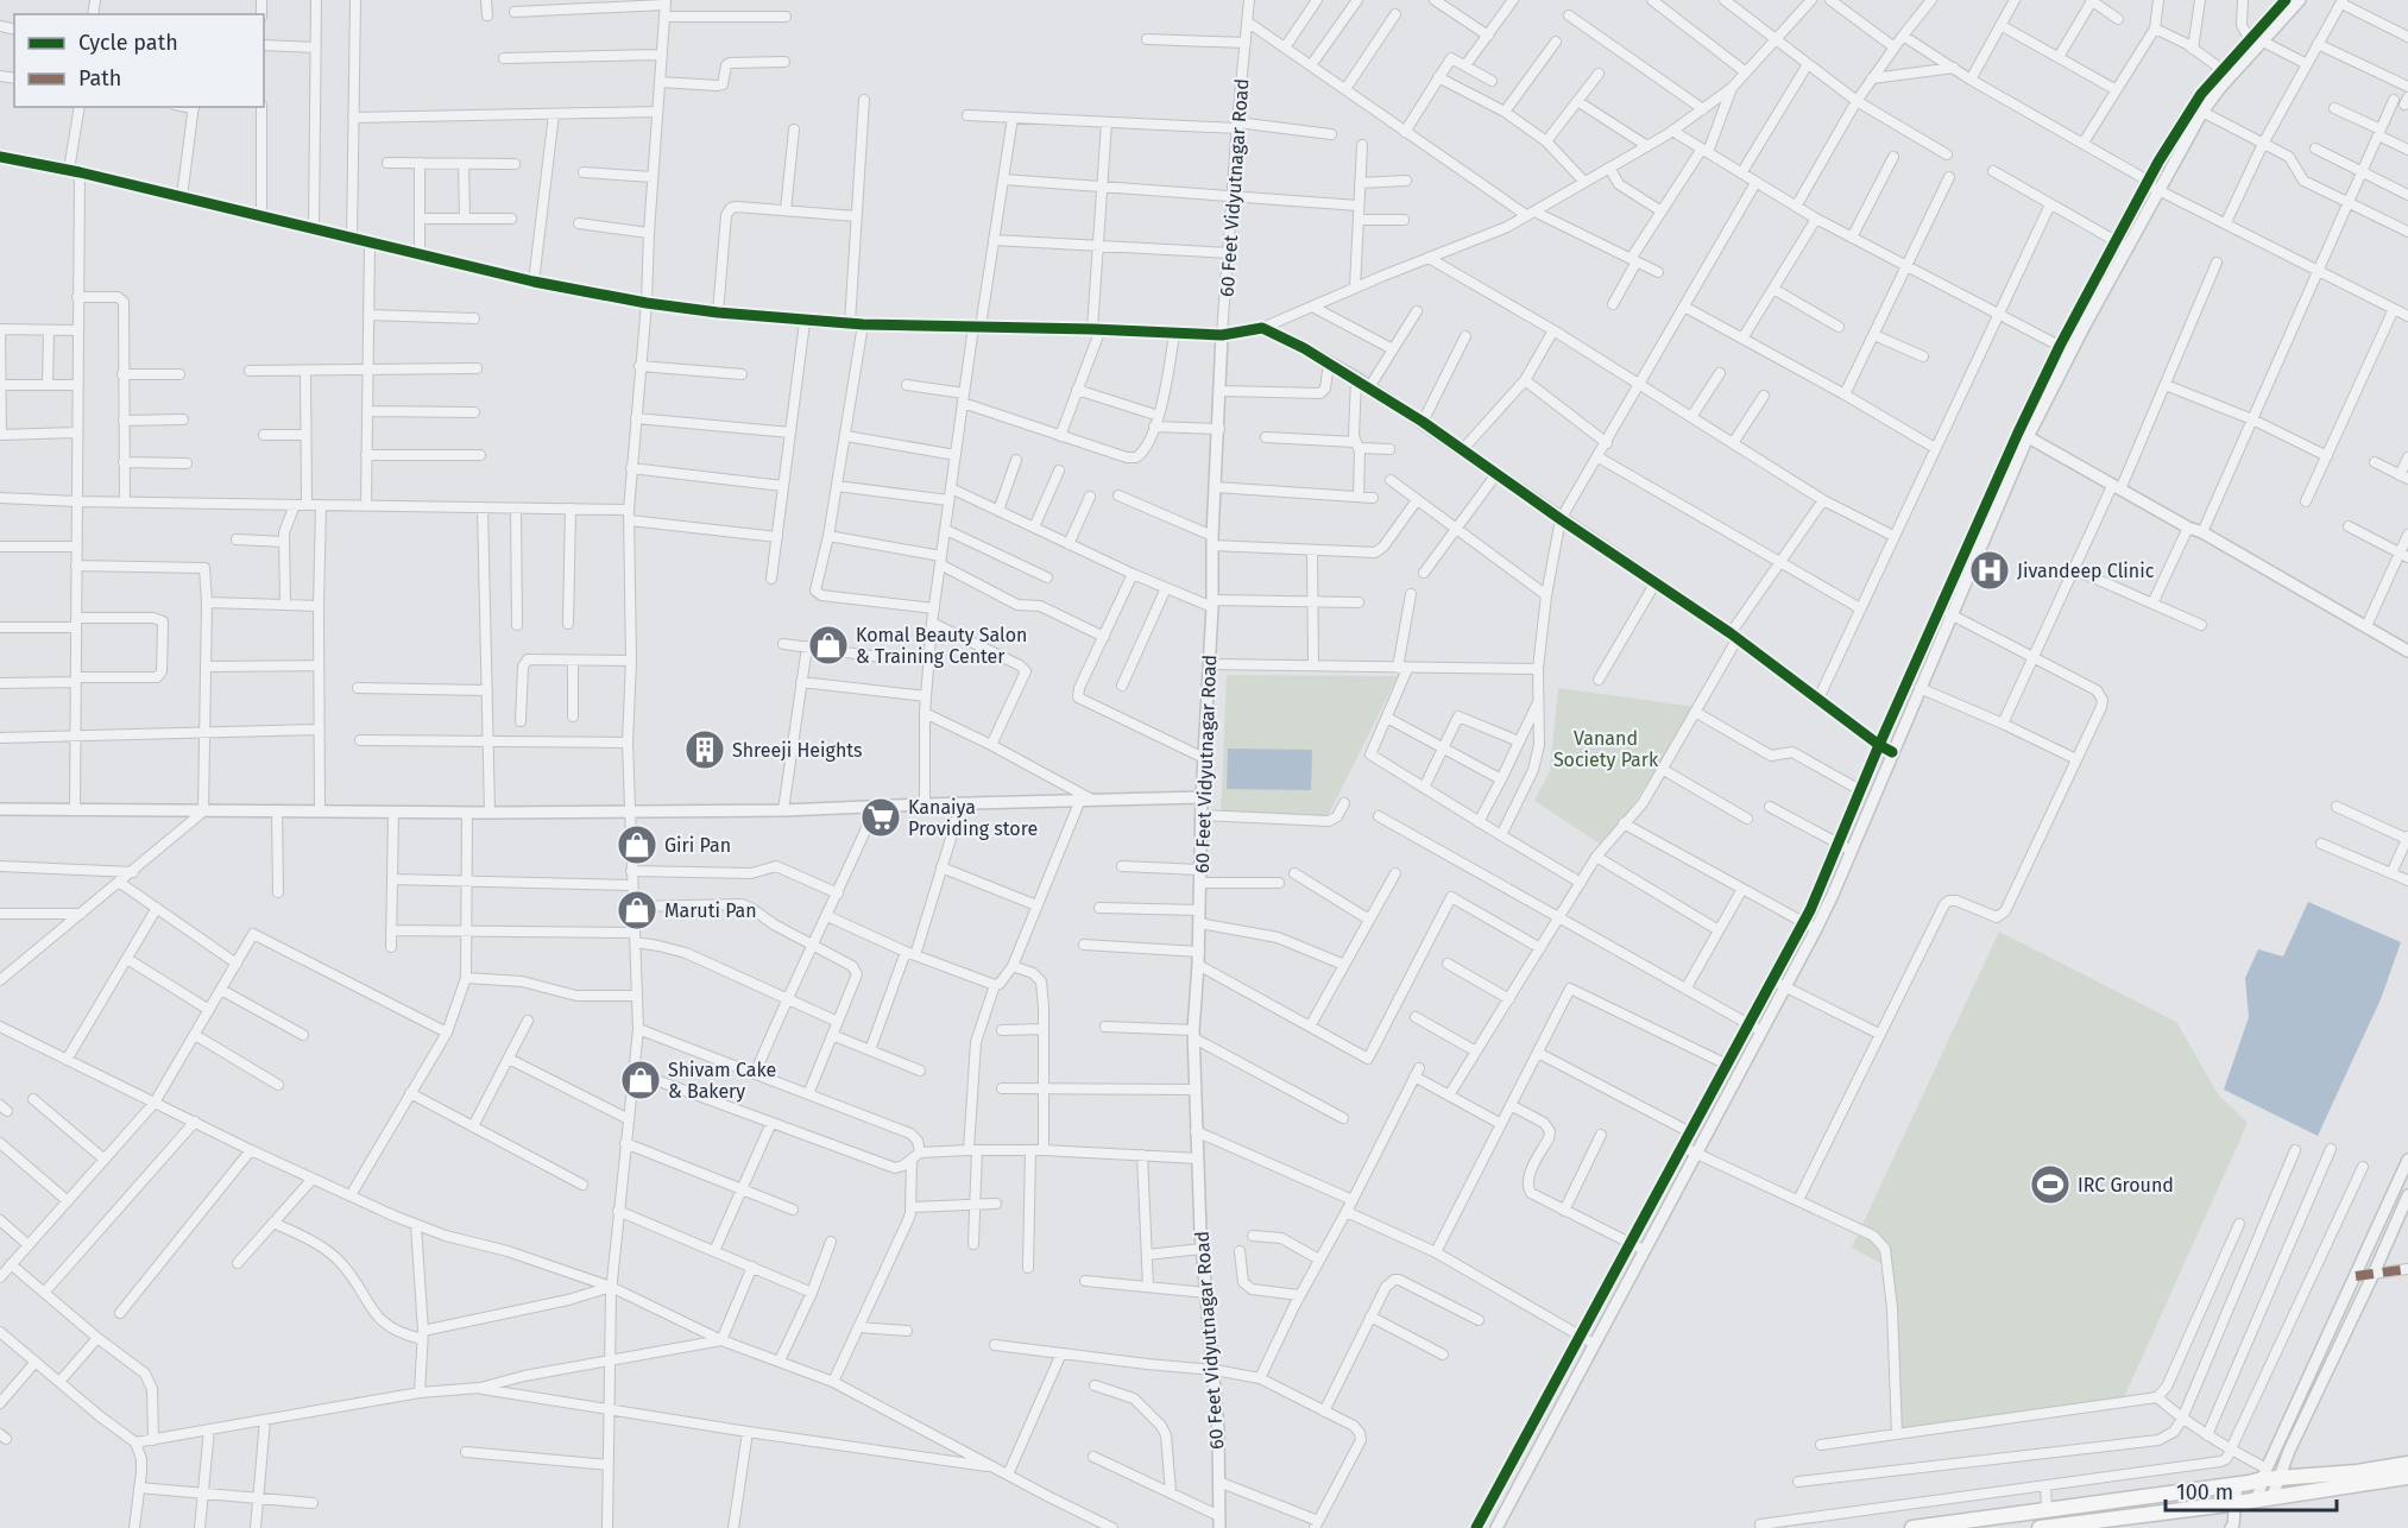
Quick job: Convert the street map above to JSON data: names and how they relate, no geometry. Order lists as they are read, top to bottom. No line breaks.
{"streets":{"street":["60 Feet Vidyutnagar Road"]},"parks":["Vanand Society Park"],"places":{"hospital":["Jivandeep Clinic"],"shop":["Komal Beauty Salon & Training Center","Giri Pan","Maruti Pan","Shivam Cake & Bakery"],"building":["Shreeji Heights"],"supermarket":["Kanaiya Providing store"],"sports":["IRC Ground"]},"legend":["Cycle path","Path"],"scale_bar":"100 m"}
